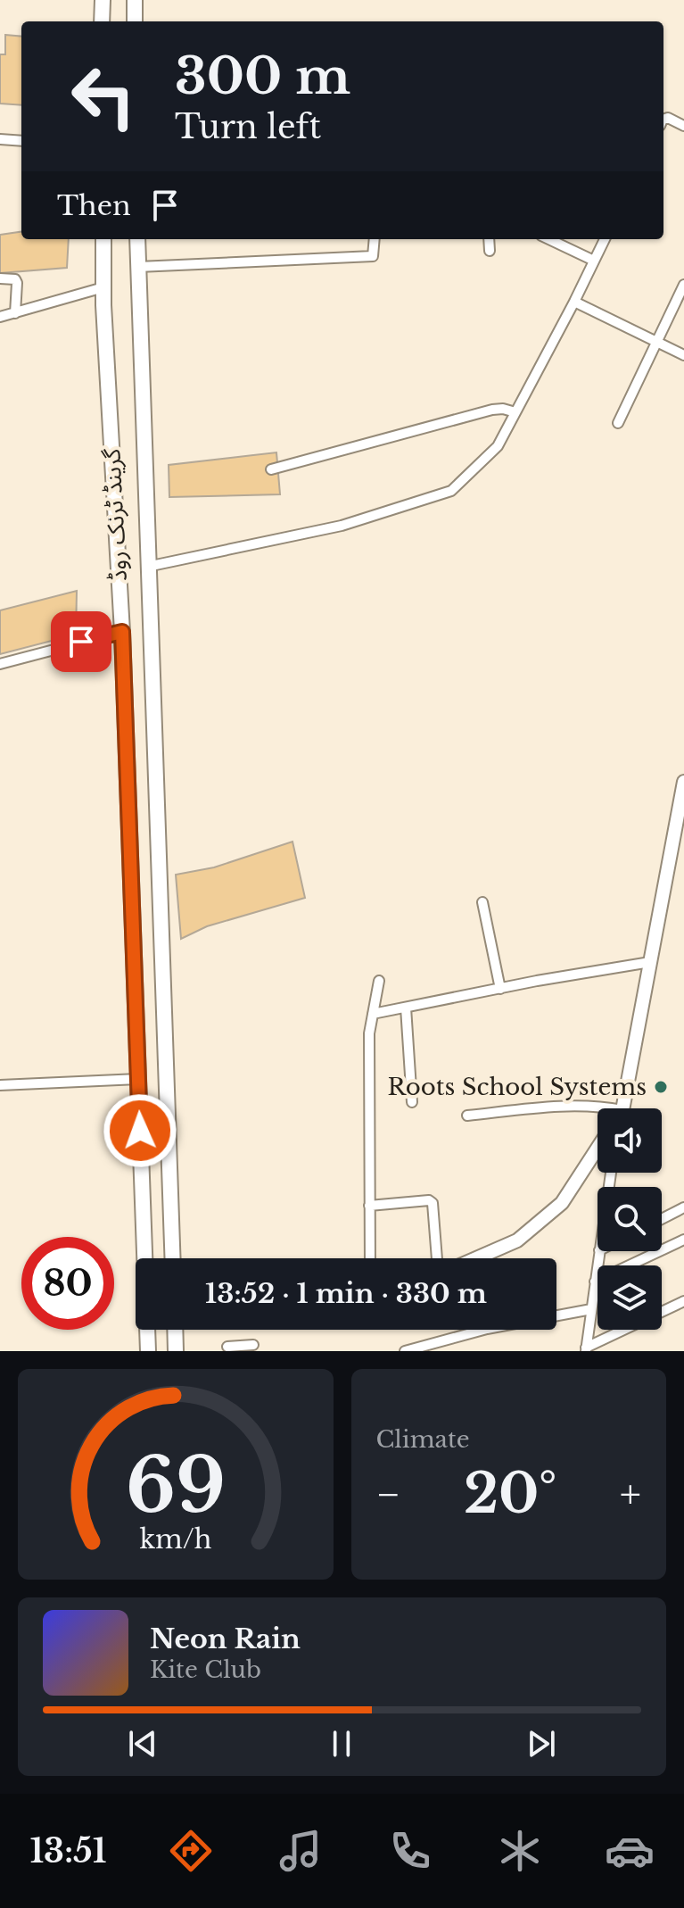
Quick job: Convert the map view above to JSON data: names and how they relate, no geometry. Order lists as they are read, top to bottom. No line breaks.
{"streets":{"highway":["گرینڈ ٹرنک روڈ"]},"places":["Roots School Systems"],"page":{"turn":["300 m","Turn left"],"then":"Then","limit":"80","trip":"13:52 · 1 min · 330 m","tile":"Climate","heat":["−","20°","+"],"song":["Neon Rain","Kite Club"],"tabs":"13:51","gauge":["69","km/h"]}}
